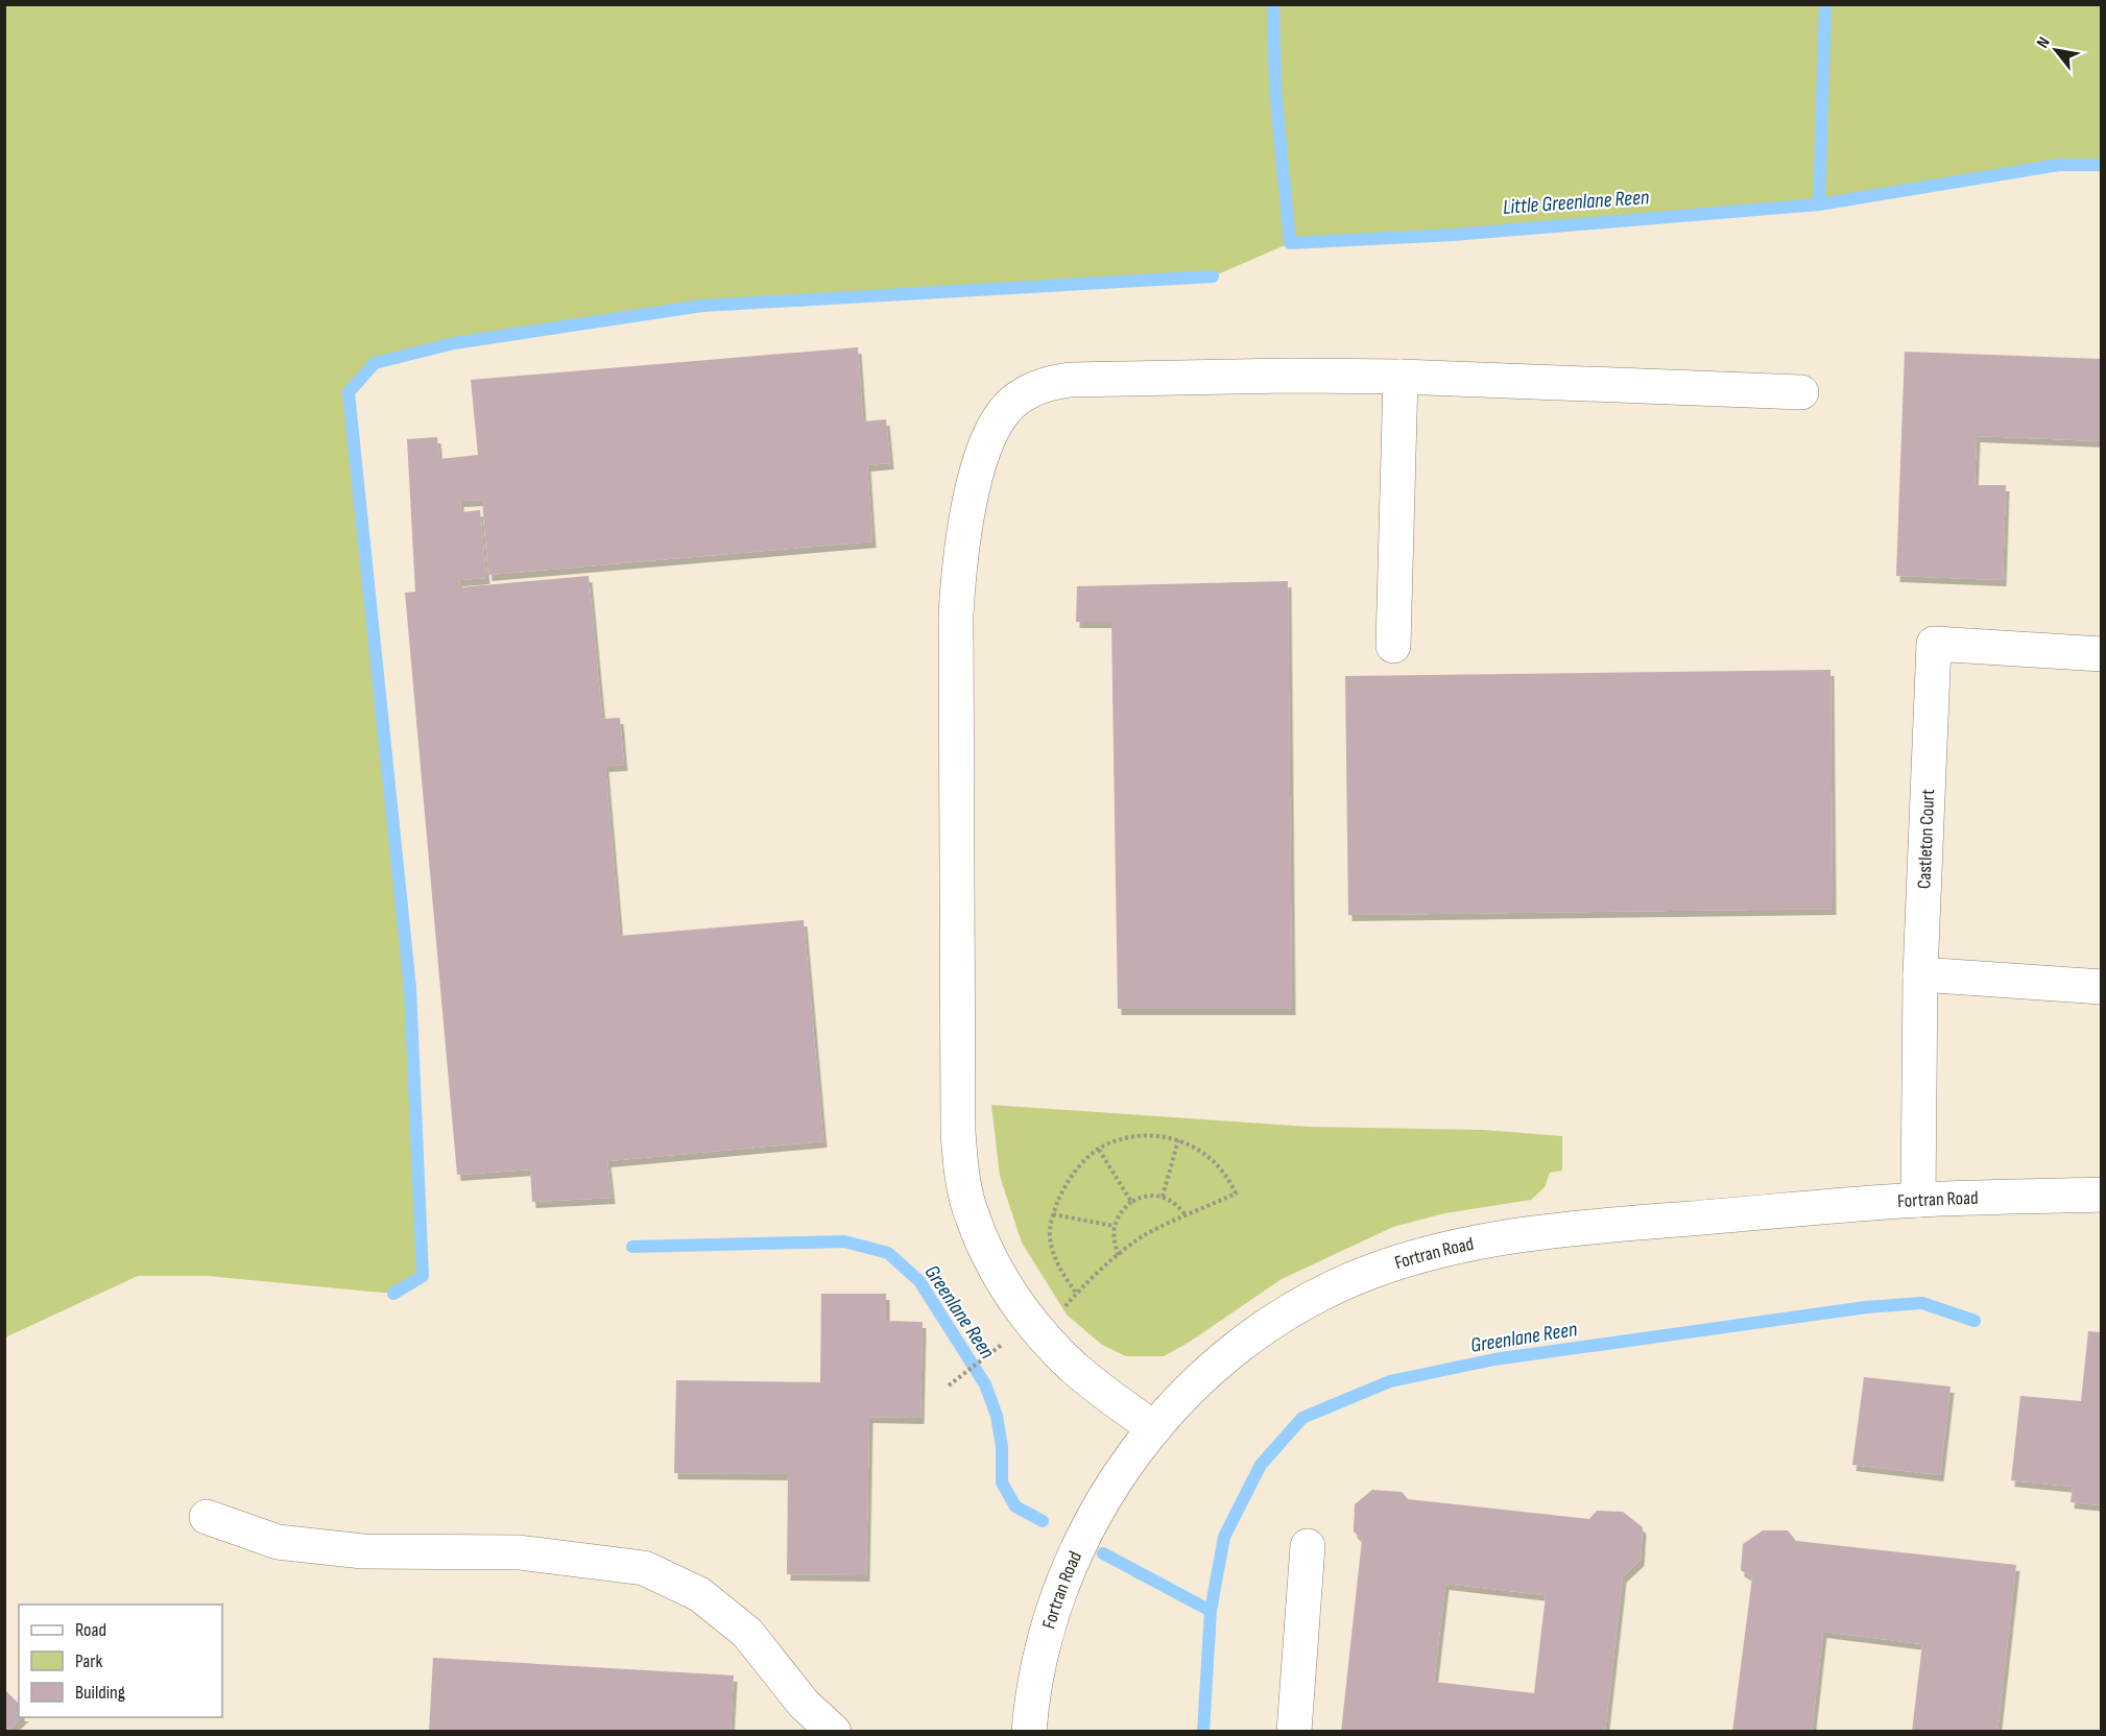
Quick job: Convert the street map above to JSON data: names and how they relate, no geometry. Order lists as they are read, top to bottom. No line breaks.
{"streets":{"street":["Castleton Court","Fortran Road"]},"crossings":[["Castleton Court","Fortran Road"]],"water":["Little Greenlane Reen","Greenlane Reen"],"legend":["Road","Park","Building"],"north":"top left"}
